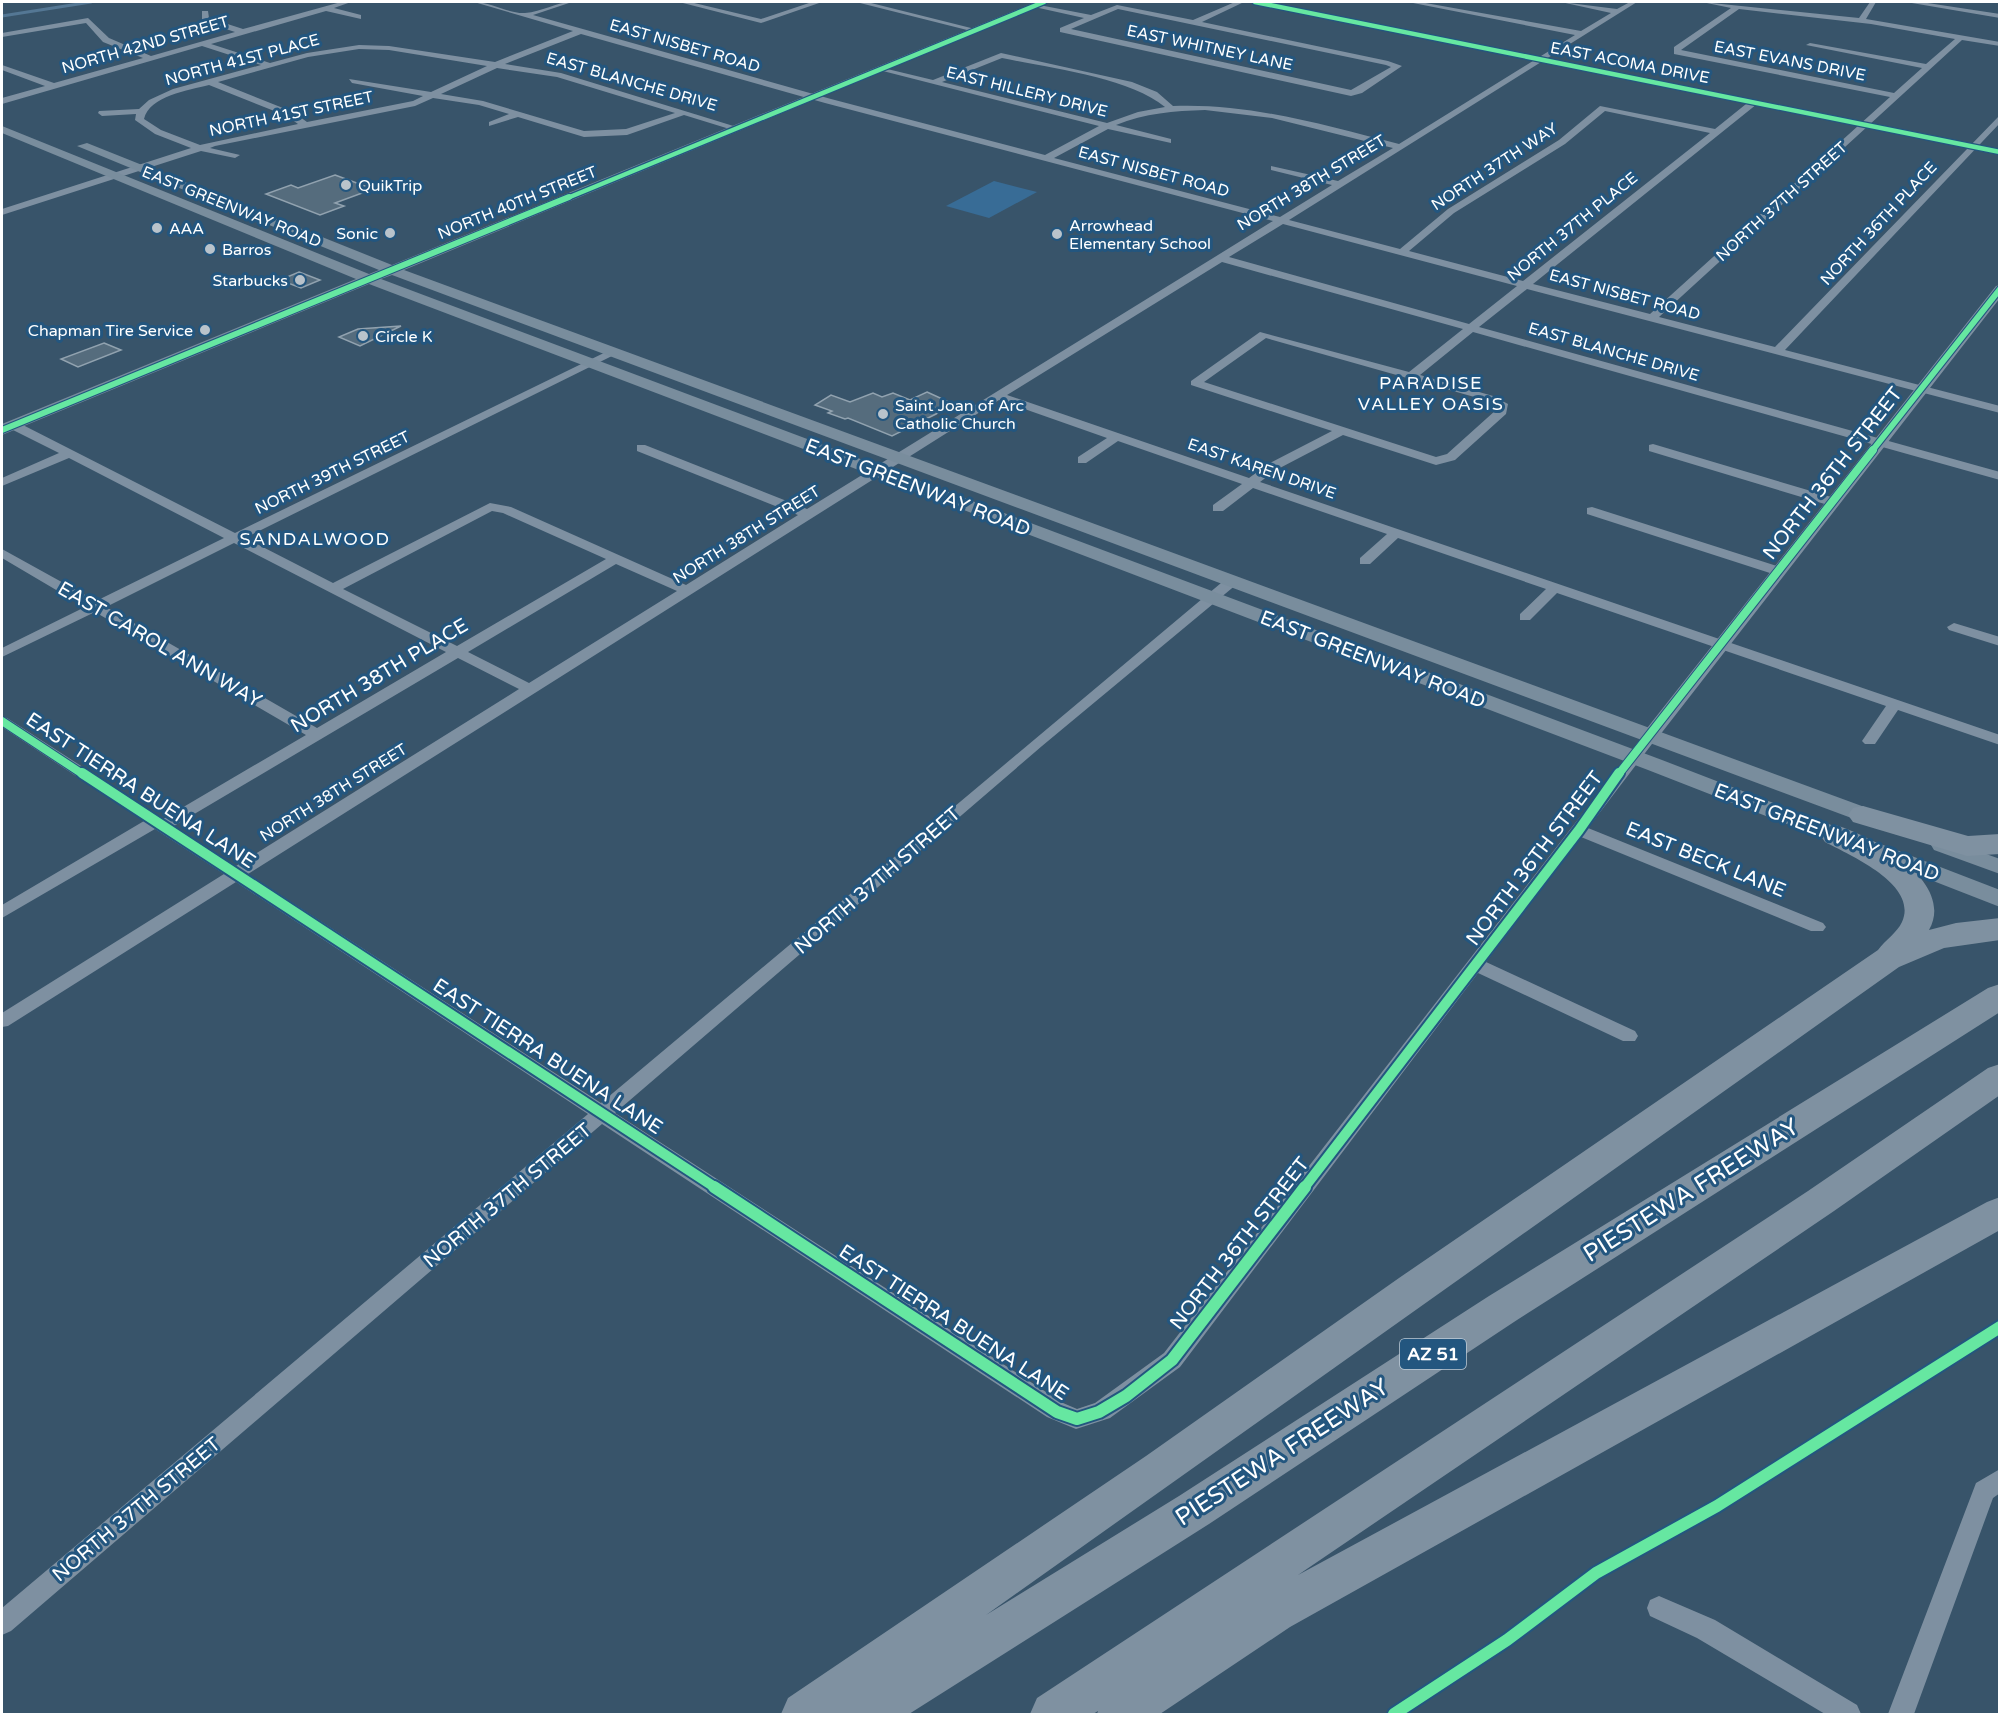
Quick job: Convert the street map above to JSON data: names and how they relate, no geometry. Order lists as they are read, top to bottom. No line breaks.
{"streets":{"highway":["PIESTEWA FREEWAY","AZ 51"],"main road":["NORTH 40TH STREET","EAST GREENWAY ROAD"],"street":["NORTH 42ND STREET","EAST NISBET ROAD","EAST WHITNEY LANE","NORTH 41ST PLACE","EAST EVANS DRIVE","EAST ACOMA DRIVE","EAST BLANCHE DRIVE","EAST HILLERY DRIVE","NORTH 41ST STREET","NORTH 37TH WAY","NORTH 38TH STREET","NORTH 37TH STREET","NORTH 36TH PLACE","NORTH 37TH PLACE","EAST KAREN DRIVE","NORTH 39TH STREET","NORTH 36TH STREET","EAST CAROL ANN WAY","NORTH 38TH PLACE","EAST TIERRA BUENA LANE","EAST BECK LANE"]},"crossings":[["EAST NISBET ROAD","NORTH 41ST STREET"],["EAST NISBET ROAD","NORTH 37TH WAY"],["EAST NISBET ROAD","NORTH 38TH STREET"],["EAST NISBET ROAD","NORTH 37TH STREET"],["EAST NISBET ROAD","NORTH 40TH STREET"],["EAST NISBET ROAD","NORTH 36TH PLACE"],["EAST NISBET ROAD","NORTH 37TH PLACE"],["EAST NISBET ROAD","NORTH 36TH STREET"],["NORTH 41ST PLACE","EAST BLANCHE DRIVE"],["EAST EVANS DRIVE","NORTH 37TH STREET"],["EAST ACOMA DRIVE","NORTH 38TH STREET"],["EAST ACOMA DRIVE","NORTH 37TH STREET"],["EAST ACOMA DRIVE","NORTH 36TH PLACE"],["EAST ACOMA DRIVE","NORTH 37TH PLACE"],["EAST BLANCHE DRIVE","NORTH 41ST STREET"],["EAST BLANCHE DRIVE","NORTH 38TH STREET"],["EAST BLANCHE DRIVE","NORTH 40TH STREET"],["EAST BLANCHE DRIVE","NORTH 37TH PLACE"],["EAST BLANCHE DRIVE","NORTH 36TH STREET"],["EAST HILLERY DRIVE","NORTH 40TH STREET"],["NORTH 41ST STREET","EAST GREENWAY ROAD"],["NORTH 37TH WAY","NORTH 37TH PLACE"],["NORTH 38TH STREET","EAST GREENWAY ROAD"],["NORTH 38TH STREET","EAST KAREN DRIVE"],["NORTH 38TH STREET","EAST TIERRA BUENA LANE"],["NORTH 37TH STREET","EAST GREENWAY ROAD"],["NORTH 37TH STREET","EAST TIERRA BUENA LANE"],["NORTH 40TH STREET","EAST GREENWAY ROAD"],["EAST GREENWAY ROAD","NORTH 39TH STREET"],["EAST GREENWAY ROAD","NORTH 36TH STREET"],["EAST KAREN DRIVE","NORTH 36TH STREET"],["NORTH 39TH STREET","EAST CAROL ANN WAY"],["NORTH 36TH STREET","EAST TIERRA BUENA LANE"],["NORTH 36TH STREET","EAST BECK LANE"],["EAST CAROL ANN WAY","NORTH 38TH PLACE"],["NORTH 38TH PLACE","EAST TIERRA BUENA LANE"]],"districts":["PARADISE VALLEY OASIS","SANDALWOOD"],"places":["QuikTrip","AAA","Sonic","Arrowhead Elementary School","Barros","Starbucks","Chapman Tire Service","Circle K","Saint Joan of Arc Catholic Church"]}
